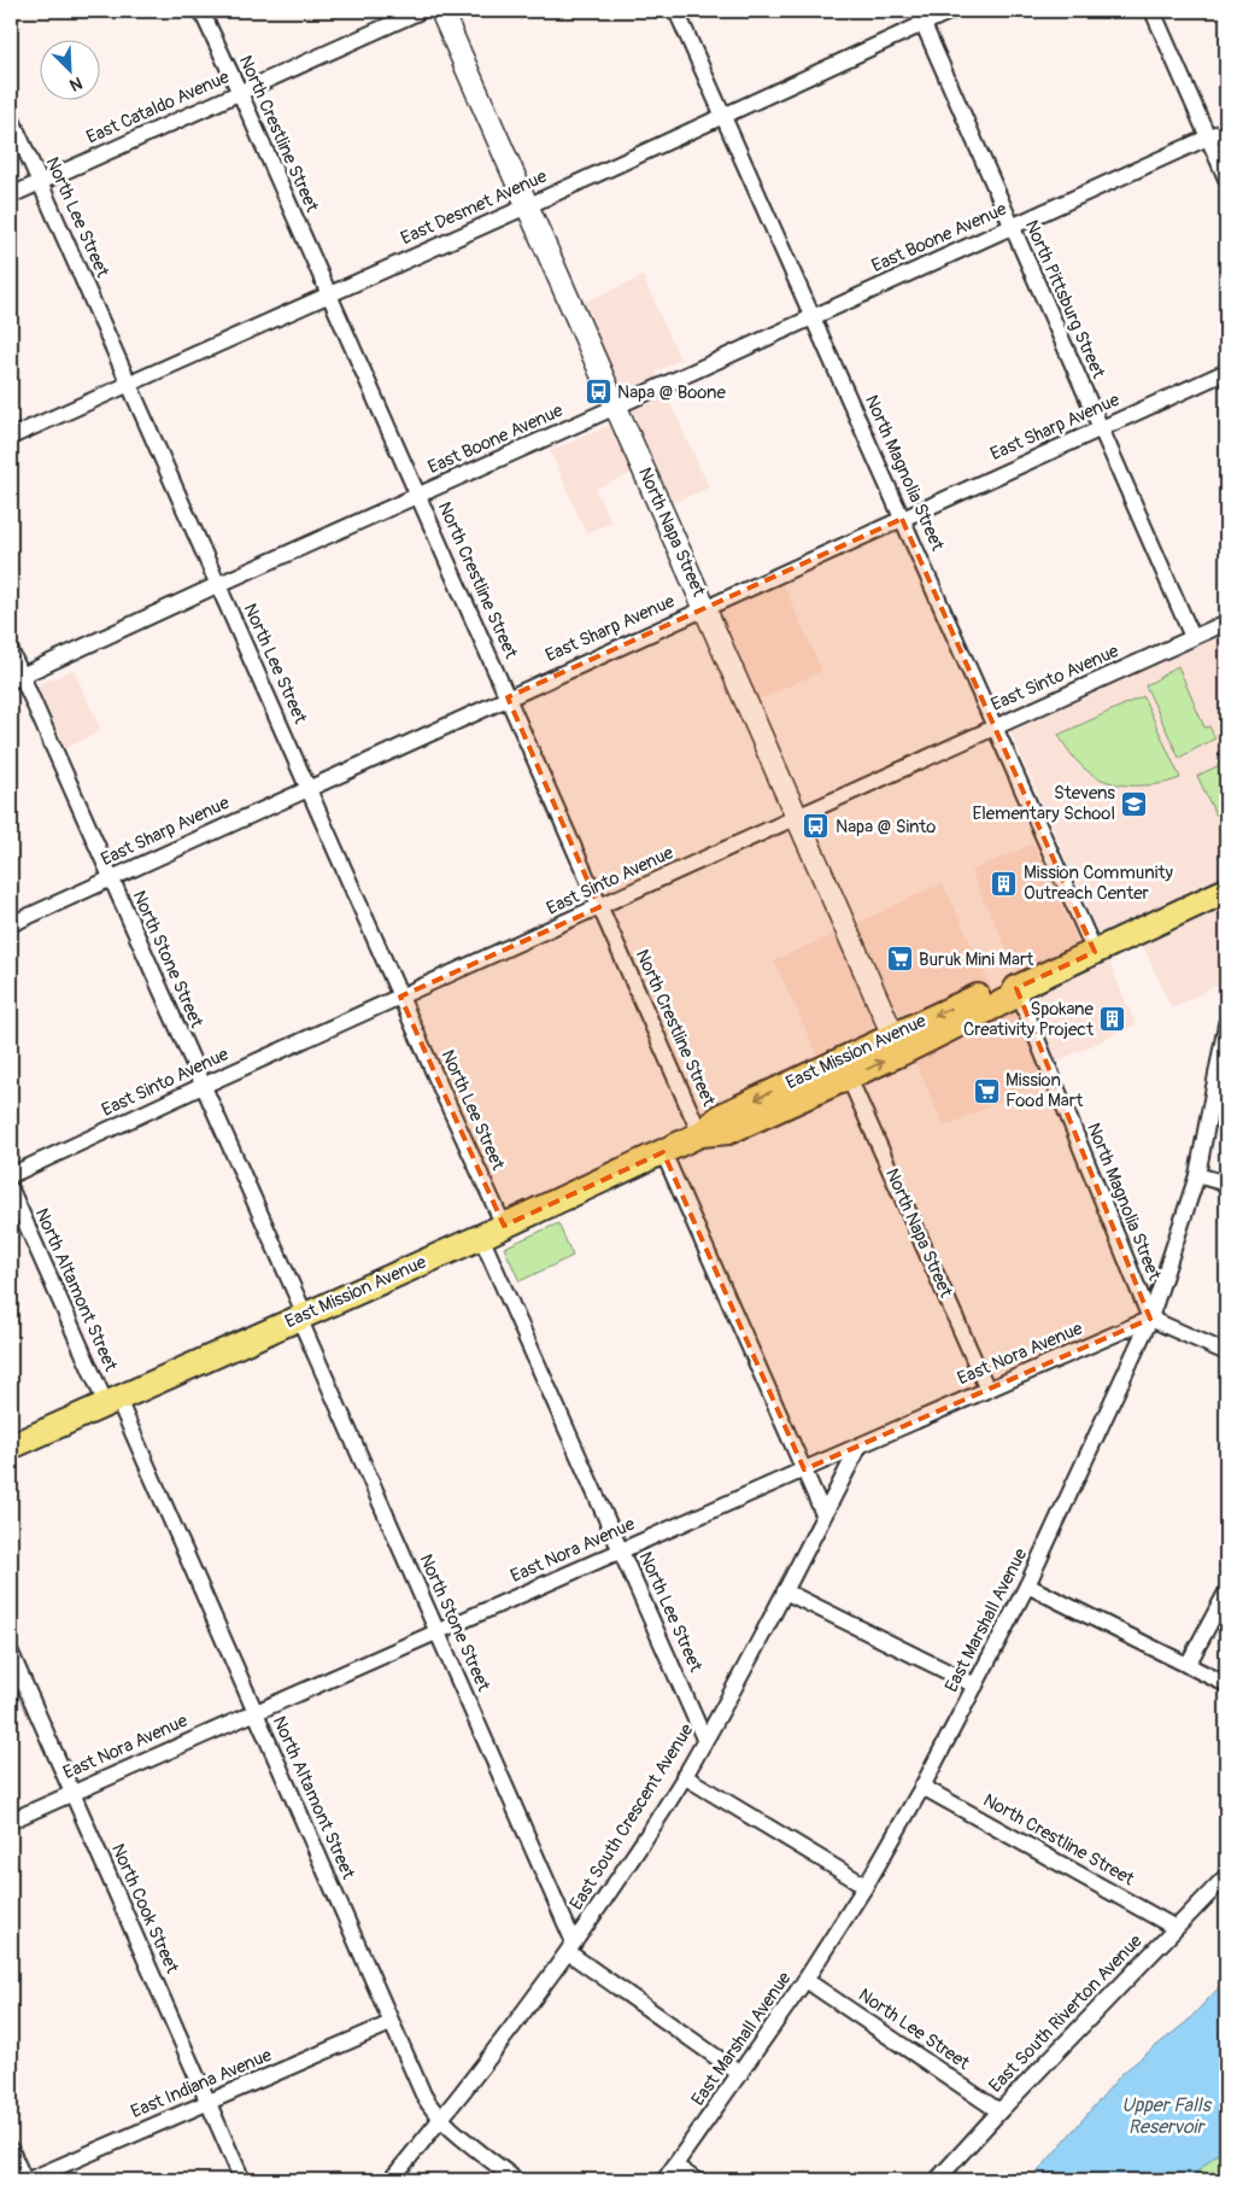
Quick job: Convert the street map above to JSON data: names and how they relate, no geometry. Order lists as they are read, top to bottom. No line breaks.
{"streets":{"main road":["North Napa Street","East Mission Avenue"],"street":["East Cataldo Avenue","North Crestline Street","East Desmet Avenue","North Lee Street","East Boone Avenue","North Pittsburg Street","East Sharp Avenue","North Magnolia Street","East Sinto Avenue","North Stone Street","North Altamont Street","East Nora Avenue","East Marshall Avenue","East South Crescent Avenue","North Cook Street","East South Riverton Avenue","East Indiana Avenue"]},"crossings":[["East Cataldo Avenue","North Crestline Street"],["East Cataldo Avenue","North Lee Street"],["North Crestline Street","East Desmet Avenue"],["North Crestline Street","East Boone Avenue"],["North Crestline Street","East Sharp Avenue"],["North Crestline Street","East Sinto Avenue"],["North Crestline Street","East Mission Avenue"],["North Crestline Street","East Marshall Avenue"],["North Crestline Street","East South Riverton Avenue"],["East Desmet Avenue","North Lee Street"],["East Desmet Avenue","North Pittsburg Street"],["East Desmet Avenue","North Magnolia Street"],["East Desmet Avenue","North Napa Street"],["North Lee Street","East Boone Avenue"],["North Lee Street","East Sharp Avenue"],["North Lee Street","East Sinto Avenue"],["North Lee Street","East Mission Avenue"],["North Lee Street","East Nora Avenue"],["North Lee Street","East Marshall Avenue"],["North Lee Street","East South Crescent Avenue"],["North Lee Street","East South Riverton Avenue"],["East Boone Avenue","North Pittsburg Street"],["East Boone Avenue","North Magnolia Street"],["East Boone Avenue","North Napa Street"],["East Boone Avenue","North Stone Street"],["North Pittsburg Street","East Sharp Avenue"],["North Pittsburg Street","East Sinto Avenue"],["East Sharp Avenue","North Magnolia Street"],["East Sharp Avenue","North Napa Street"],["East Sharp Avenue","North Stone Street"],["North Magnolia Street","East Sinto Avenue"],["North Magnolia Street","East Mission Avenue"],["North Magnolia Street","East Nora Avenue"],["North Magnolia Street","East Marshall Avenue"],["North Napa Street","East Sinto Avenue"],["North Napa Street","East Mission Avenue"],["North Napa Street","East Nora Avenue"],["East Sinto Avenue","North Stone Street"],["North Stone Street","East Mission Avenue"],["North Stone Street","East Nora Avenue"],["North Stone Street","East South Crescent Avenue"],["East Mission Avenue","North Altamont Street"],["North Altamont Street","East Nora Avenue"],["North Altamont Street","East South Crescent Avenue"],["North Altamont Street","East Indiana Avenue"],["East Nora Avenue","East Marshall Avenue"],["East Nora Avenue","East South Crescent Avenue"],["East Nora Avenue","North Cook Street"],["North Cook Street","East Indiana Avenue"]],"water":["Upper Falls Reservoir"],"places":{"bus stop":["Napa @ Boone","Napa @ Sinto"],"school or university":["Stevens Elementary School"],"building":["Mission Community Outreach Center","Spokane Creativity Project"],"supermarket":["Buruk Mini Mart","Mission Food Mart"]},"north":"bottom right"}
